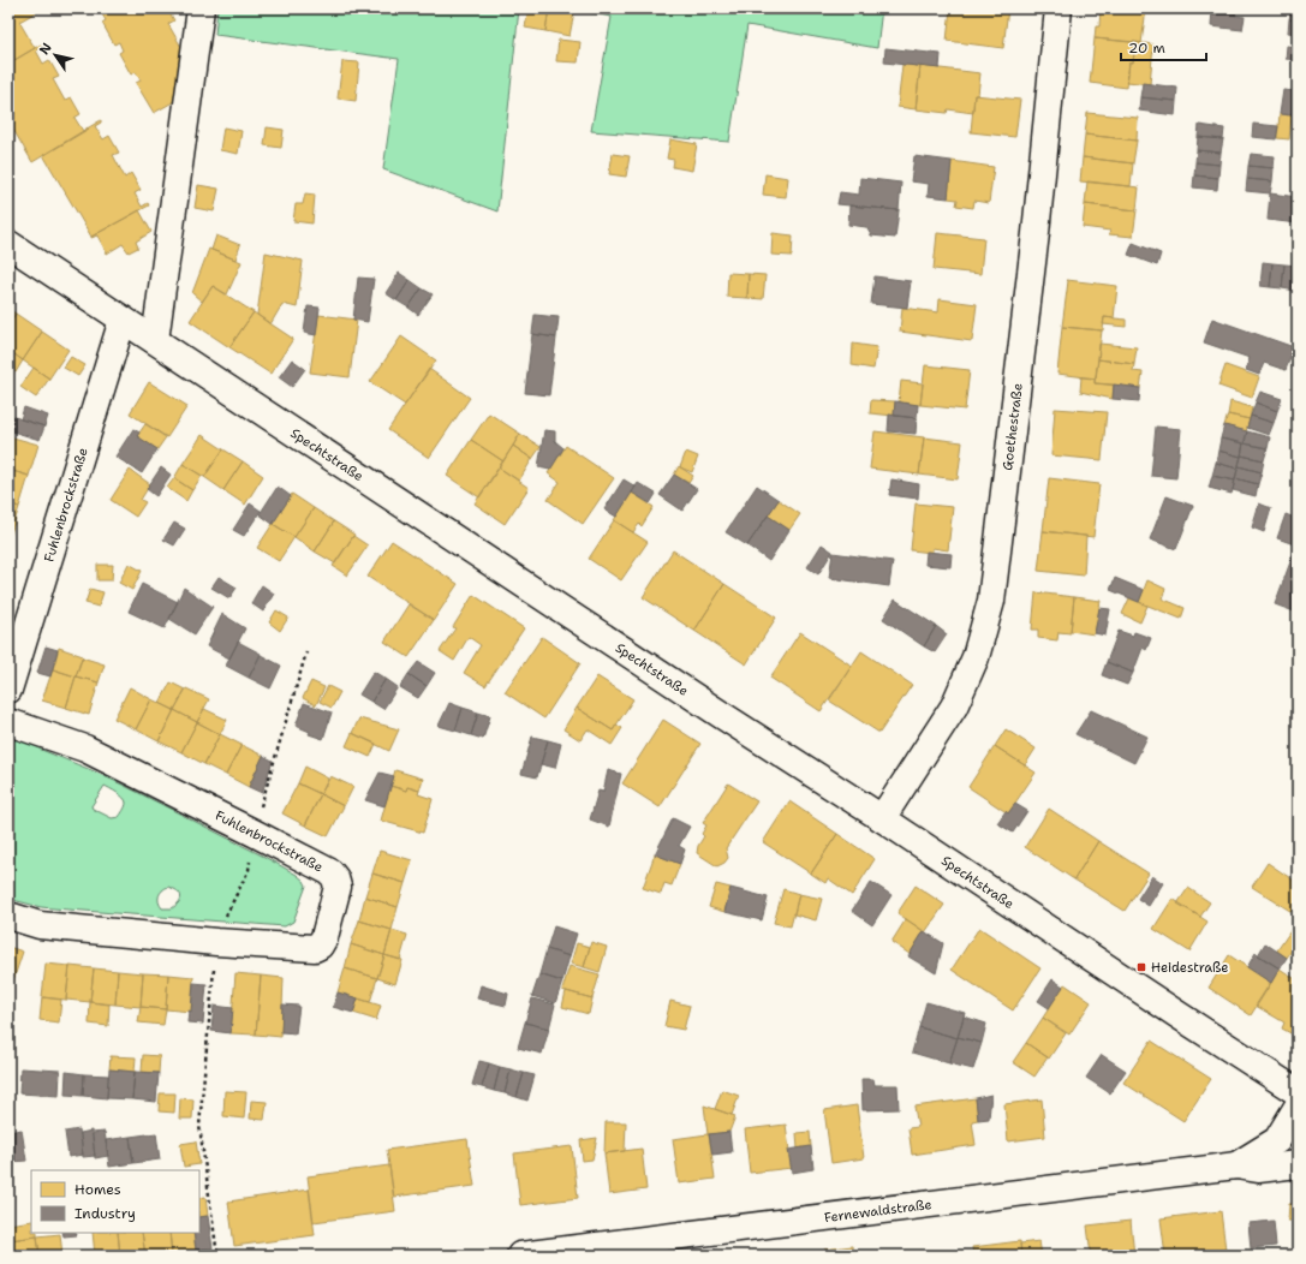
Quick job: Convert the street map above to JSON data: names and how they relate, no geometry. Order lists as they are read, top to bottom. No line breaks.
{"streets":{"street":["Goethestraße","Spechtstraße","Fuhlenbrockstraße","Fernewaldstraße"]},"crossings":[["Goethestraße","Spechtstraße"],["Spechtstraße","Fuhlenbrockstraße"]],"places":{"transit":["Heidestraße"]},"legend":["Homes","Industry"],"scale_bar":"20 m","north":"top left"}
